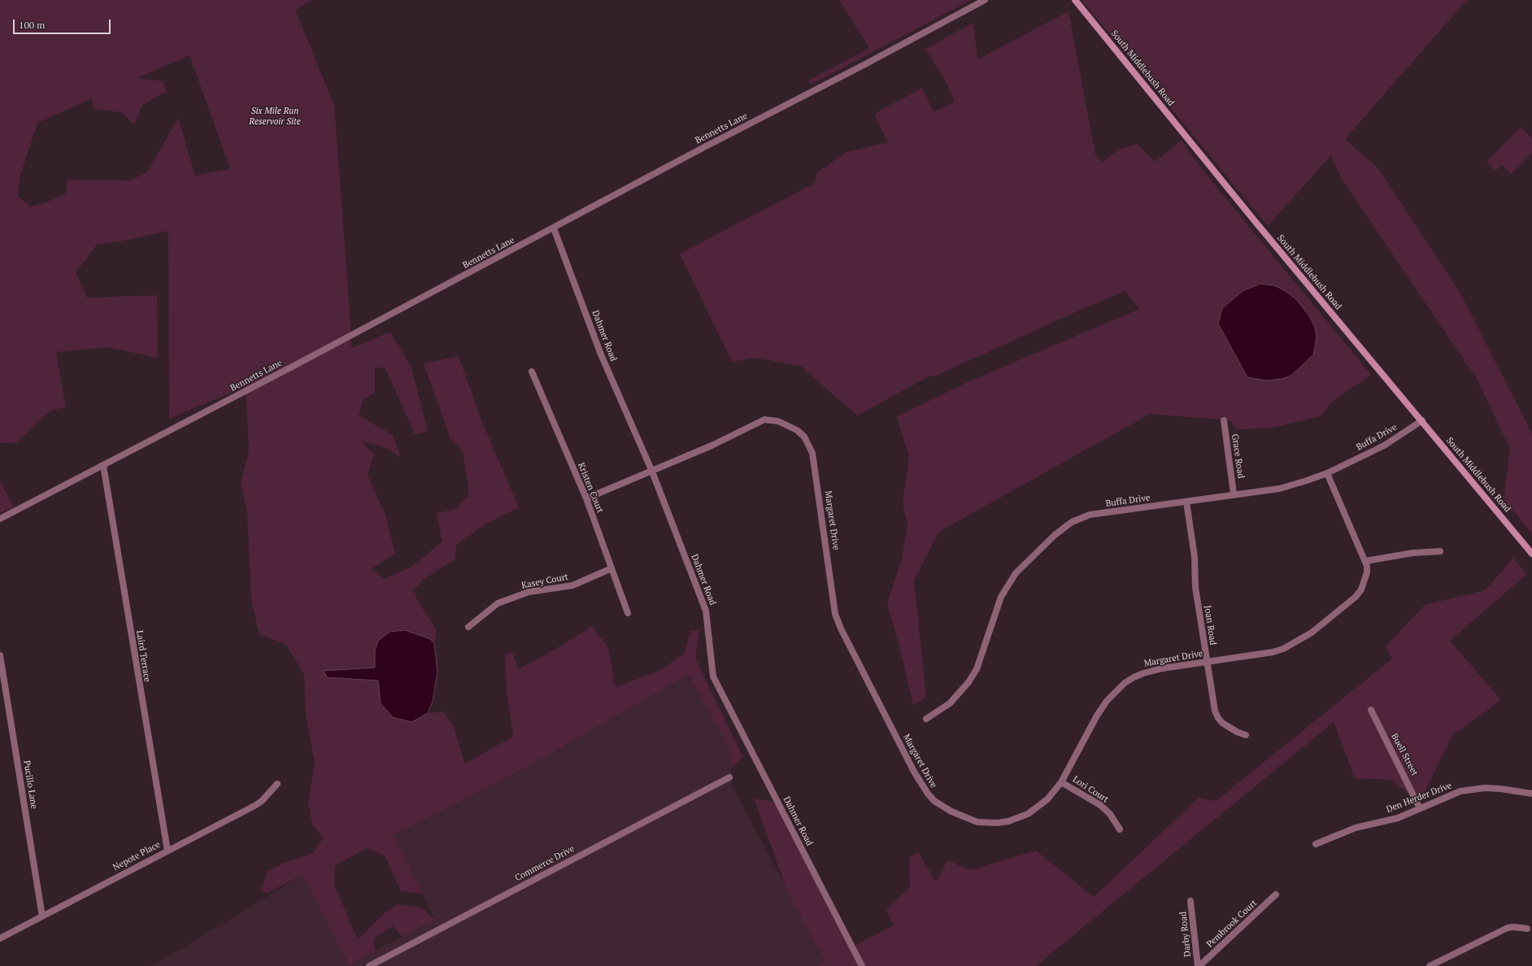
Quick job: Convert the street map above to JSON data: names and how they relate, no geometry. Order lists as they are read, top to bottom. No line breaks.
{"streets":{"street":["South Middlebush Road","Bennetts Lane","Dahmer Road","Buffa Drive","Grace Road","Kristen Court","Margaret Drive","Kasey Court","Joan Road","Laird Terrace","Buell Street","Pucillo Lane","Lori Court","Den Herder Drive","Nepote Place","Commerce Drive","Pembrook Court","Darby Road"]},"crossings":[["South Middlebush Road","Buffa Drive"],["Bennetts Lane","Dahmer Road"],["Bennetts Lane","Laird Terrace"],["Dahmer Road","Margaret Drive"],["Buffa Drive","Grace Road"],["Buffa Drive","Margaret Drive"],["Buffa Drive","Joan Road"],["Kristen Court","Margaret Drive"],["Kristen Court","Kasey Court"],["Margaret Drive","Joan Road"],["Margaret Drive","Lori Court"],["Laird Terrace","Nepote Place"],["Buell Street","Den Herder Drive"],["Pucillo Lane","Nepote Place"],["Pembrook Court","Darby Road"]],"parks":["Six Mile Run Reservoir Site"],"scale_bar":"100 m"}
